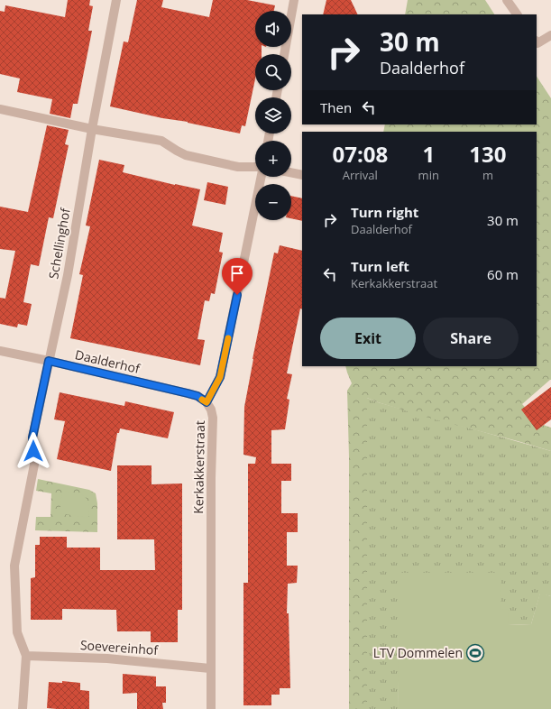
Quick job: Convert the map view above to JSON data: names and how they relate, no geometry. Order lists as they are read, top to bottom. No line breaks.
{"streets":{"street":["Schellinghof","Daalderhof","Kerkakkerstraat","Soevereinhof"]},"crossings":[["Schellinghof","Daalderhof"],["Daalderhof","Kerkakkerstraat"],["Kerkakkerstraat","Soevereinhof"]],"places":{"sports":["LTV Dommelen"]},"page":{"map_buttons":["+","−"],"turn":["30 m","Daalderhof"],"then":"Then","eta":["07:08","Arrival","1","min","130","m"],"list":[{"name":"Turn right","note":"Daalderhof","value":"30 m"},{"name":"Turn left","note":"Kerkakkerstraat","value":"60 m"}],"buttons":["Exit","Share"]}}
